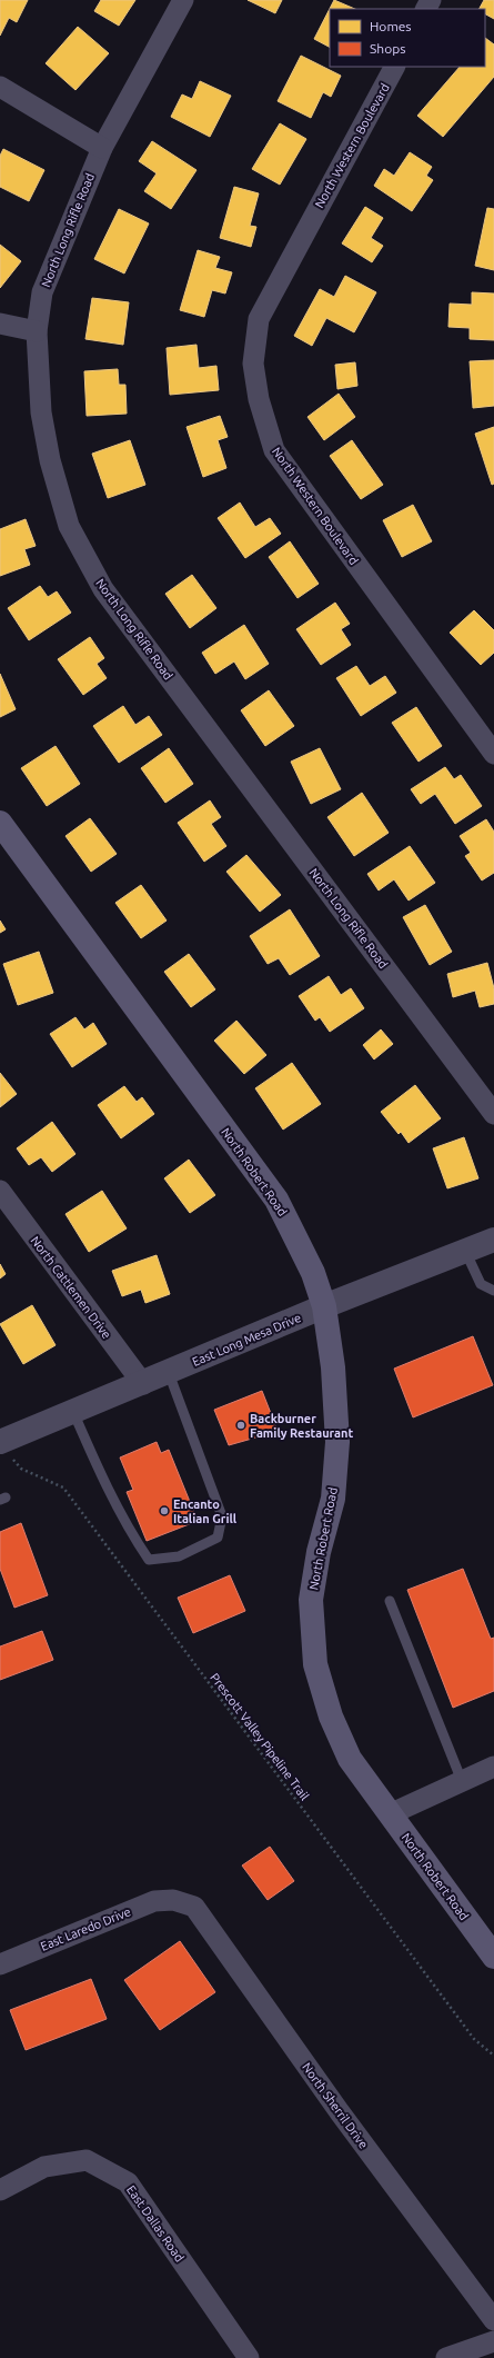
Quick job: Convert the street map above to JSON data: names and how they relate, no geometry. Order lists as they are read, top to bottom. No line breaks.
{"streets":{"main road":["North Robert Road"],"street":["North Western Boulevard","North Long Rifle Road","North Cattlemen Drive","East Long Mesa Drive","East Laredo Drive","North Sherril Drive","East Dallas Road"],"path":["Prescott Valley Pipeline Trail"]},"crossings":[["North Robert Road","East Long Mesa Drive"],["North Cattlemen Drive","East Long Mesa Drive"],["East Long Mesa Drive","Prescott Valley Pipeline Trail"],["East Laredo Drive","North Sherril Drive"]],"places":["Backburner Family Restaurant","Encanto Italian Grill"],"legend":["Homes","Shops"]}
